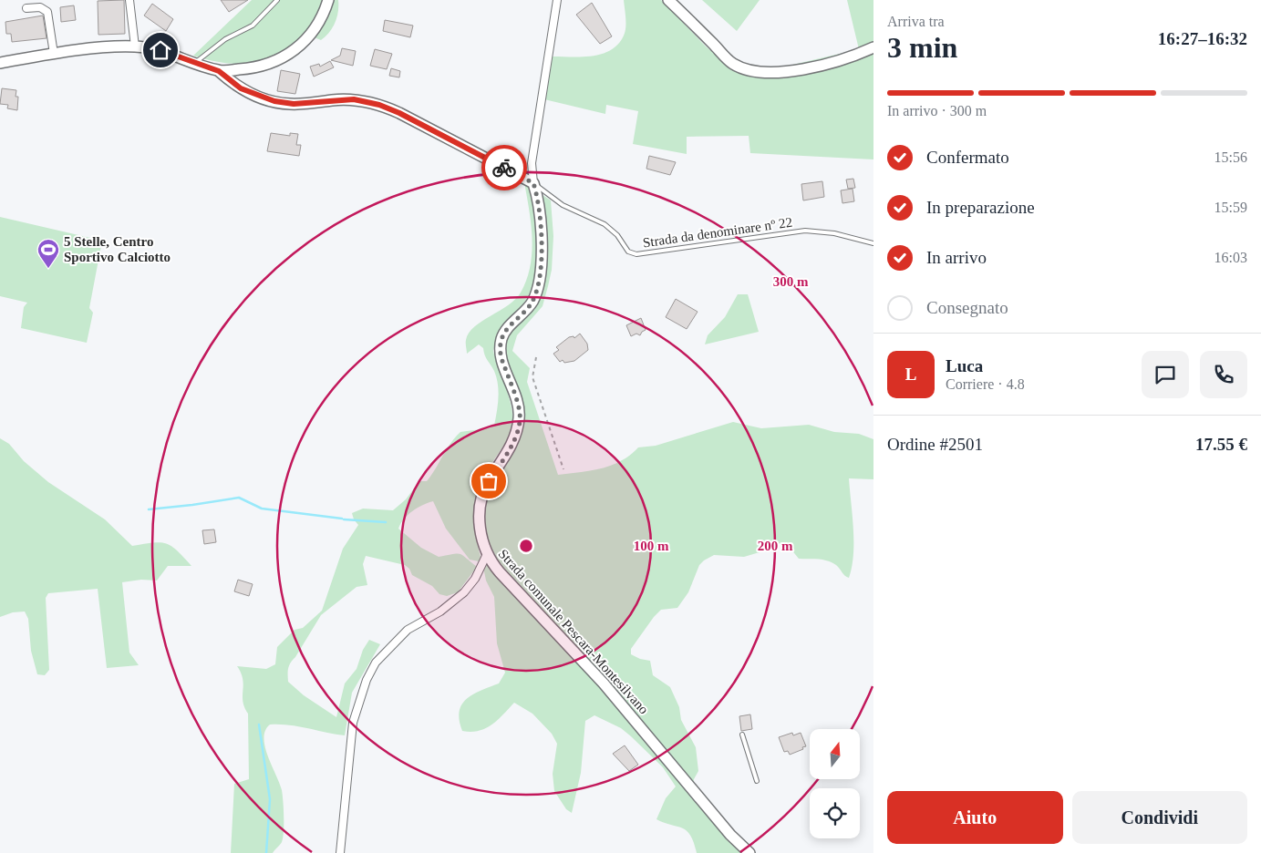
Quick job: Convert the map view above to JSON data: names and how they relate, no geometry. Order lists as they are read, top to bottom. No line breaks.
{"streets":{"street":["Strada comunale Pescara-Montesilvano"],"lane":["Strada da denominare nº 22"]},"crossings":[["Strada da denominare nº 22","Strada comunale Pescara-Montesilvano"]],"places":{"sports":["5 Stelle, Centro Sportivo Calciotto"]},"north":"top","page":{"heading":["3 min","Arriva tra","16:27–16:32"],"panel":["Luca","Corriere · 4.8","Ordine #2501","17.55 €"],"bar":"In arrivo · 300 m","list":[["Confermato","15:56"],["In preparazione","15:59"],["In arrivo","16:03"],"Consegnato"],"round":"L","buttons":["Aiuto","Condividi"]},"rings":["300 m","100 m","200 m"]}
